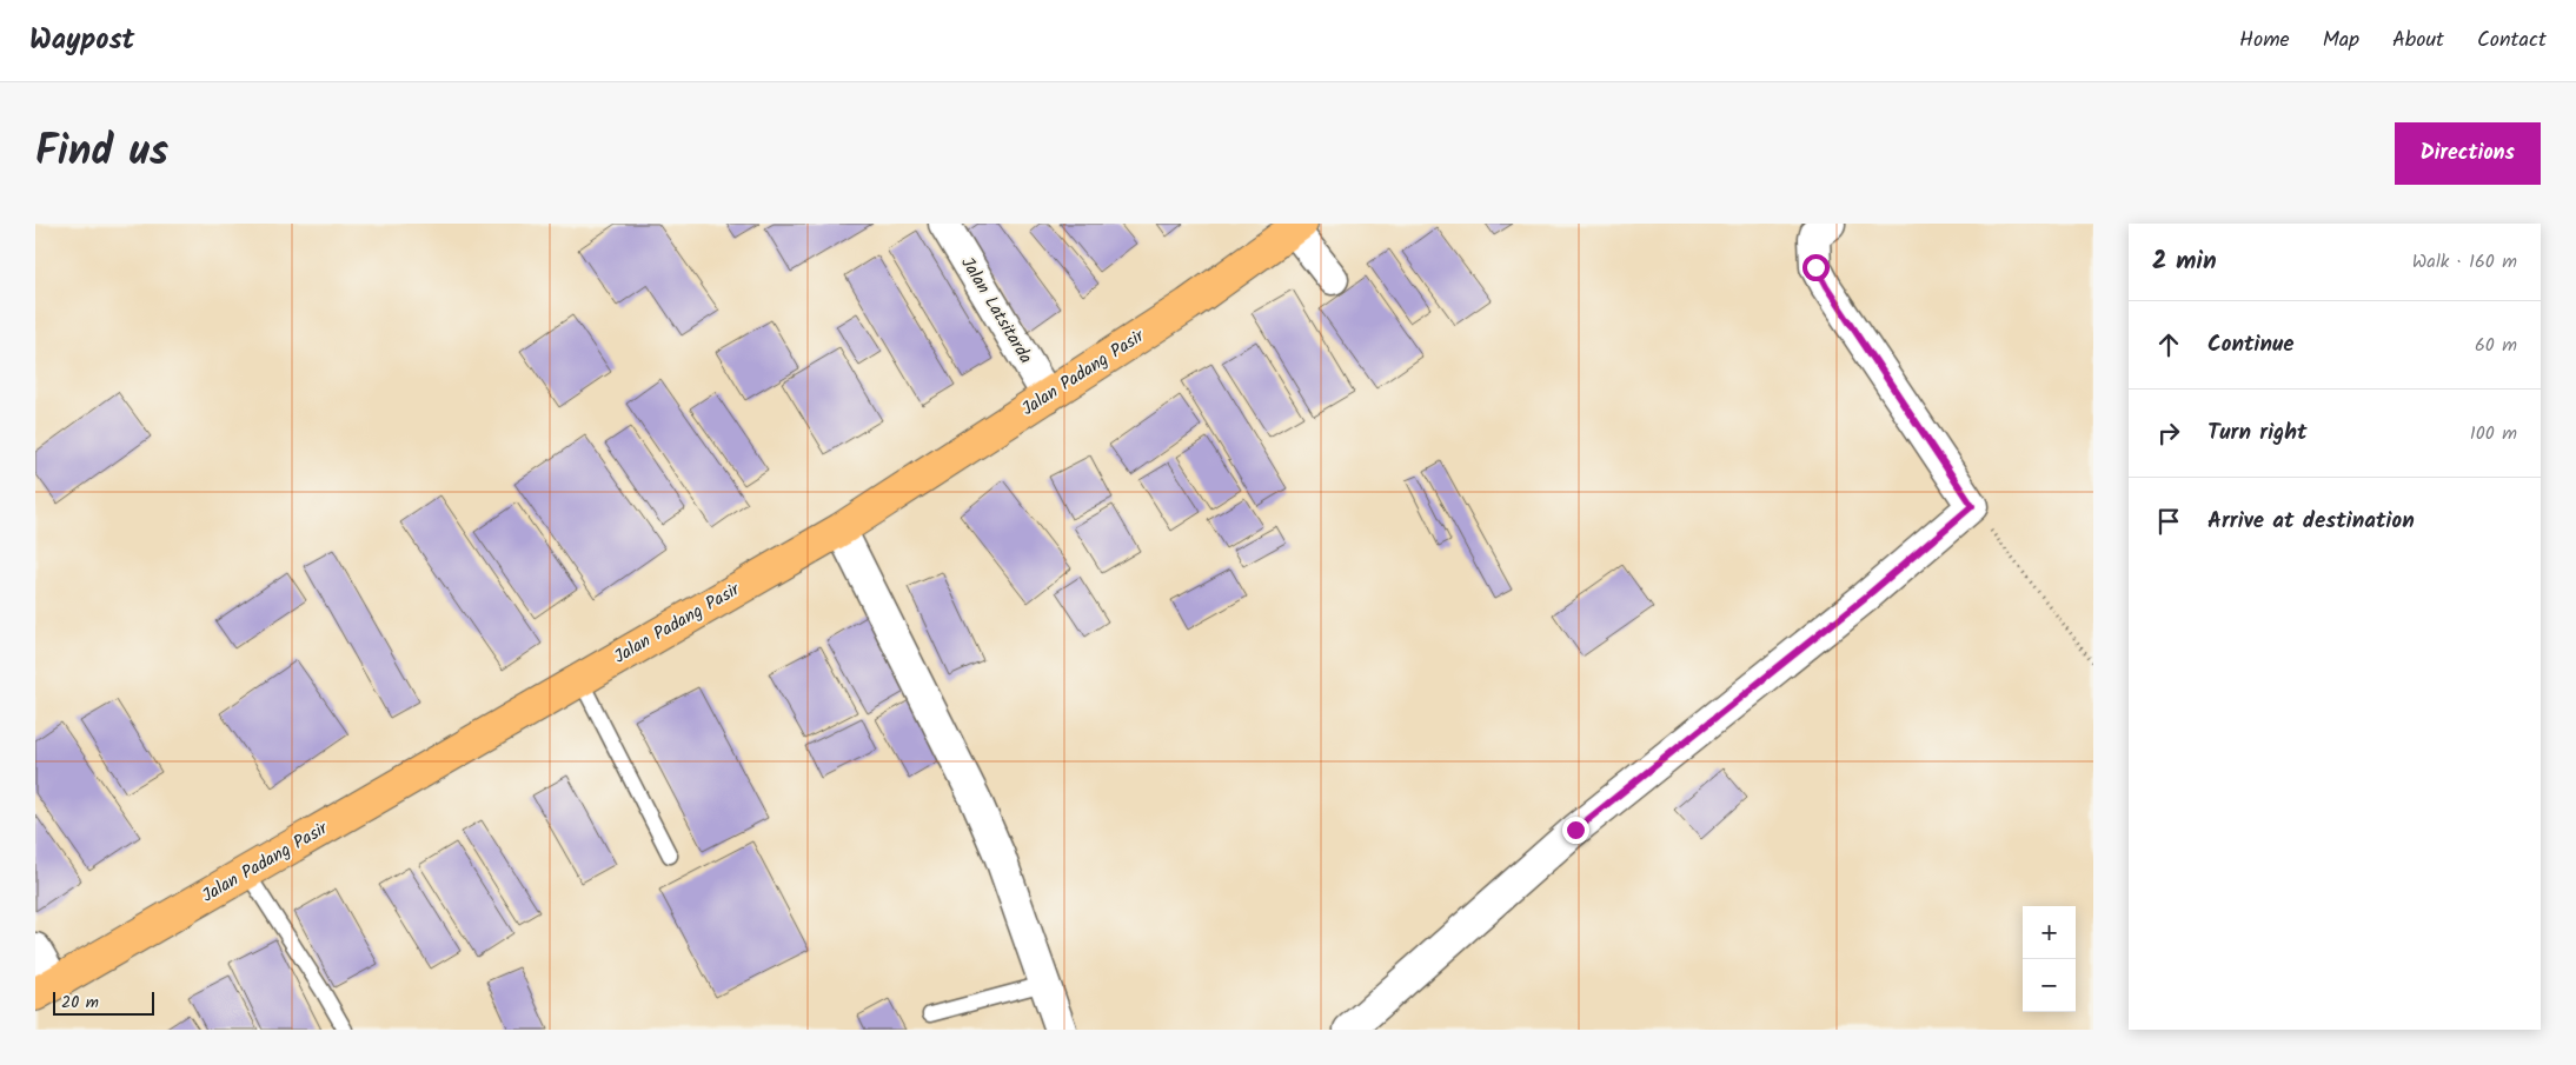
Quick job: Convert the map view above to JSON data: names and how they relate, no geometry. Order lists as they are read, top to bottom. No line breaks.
{"streets":{"highway":["Jalan Padang Pasir"],"street":["Jalan Latsitarda"]},"crossings":[["Jalan Latsitarda","Jalan Padang Pasir"]],"scale_bar":"20 m","page":{"header":"Waypost","nav":["Home","Map","About","Contact"],"title":"Find us","buttons":"Directions","heading":["2 min","Walk · 160 m"],"list":[["Continue","60 m"],["Turn right","100 m"],"Arrive at destination"],"map_buttons":["+","−"],"scale":"20 m"}}
